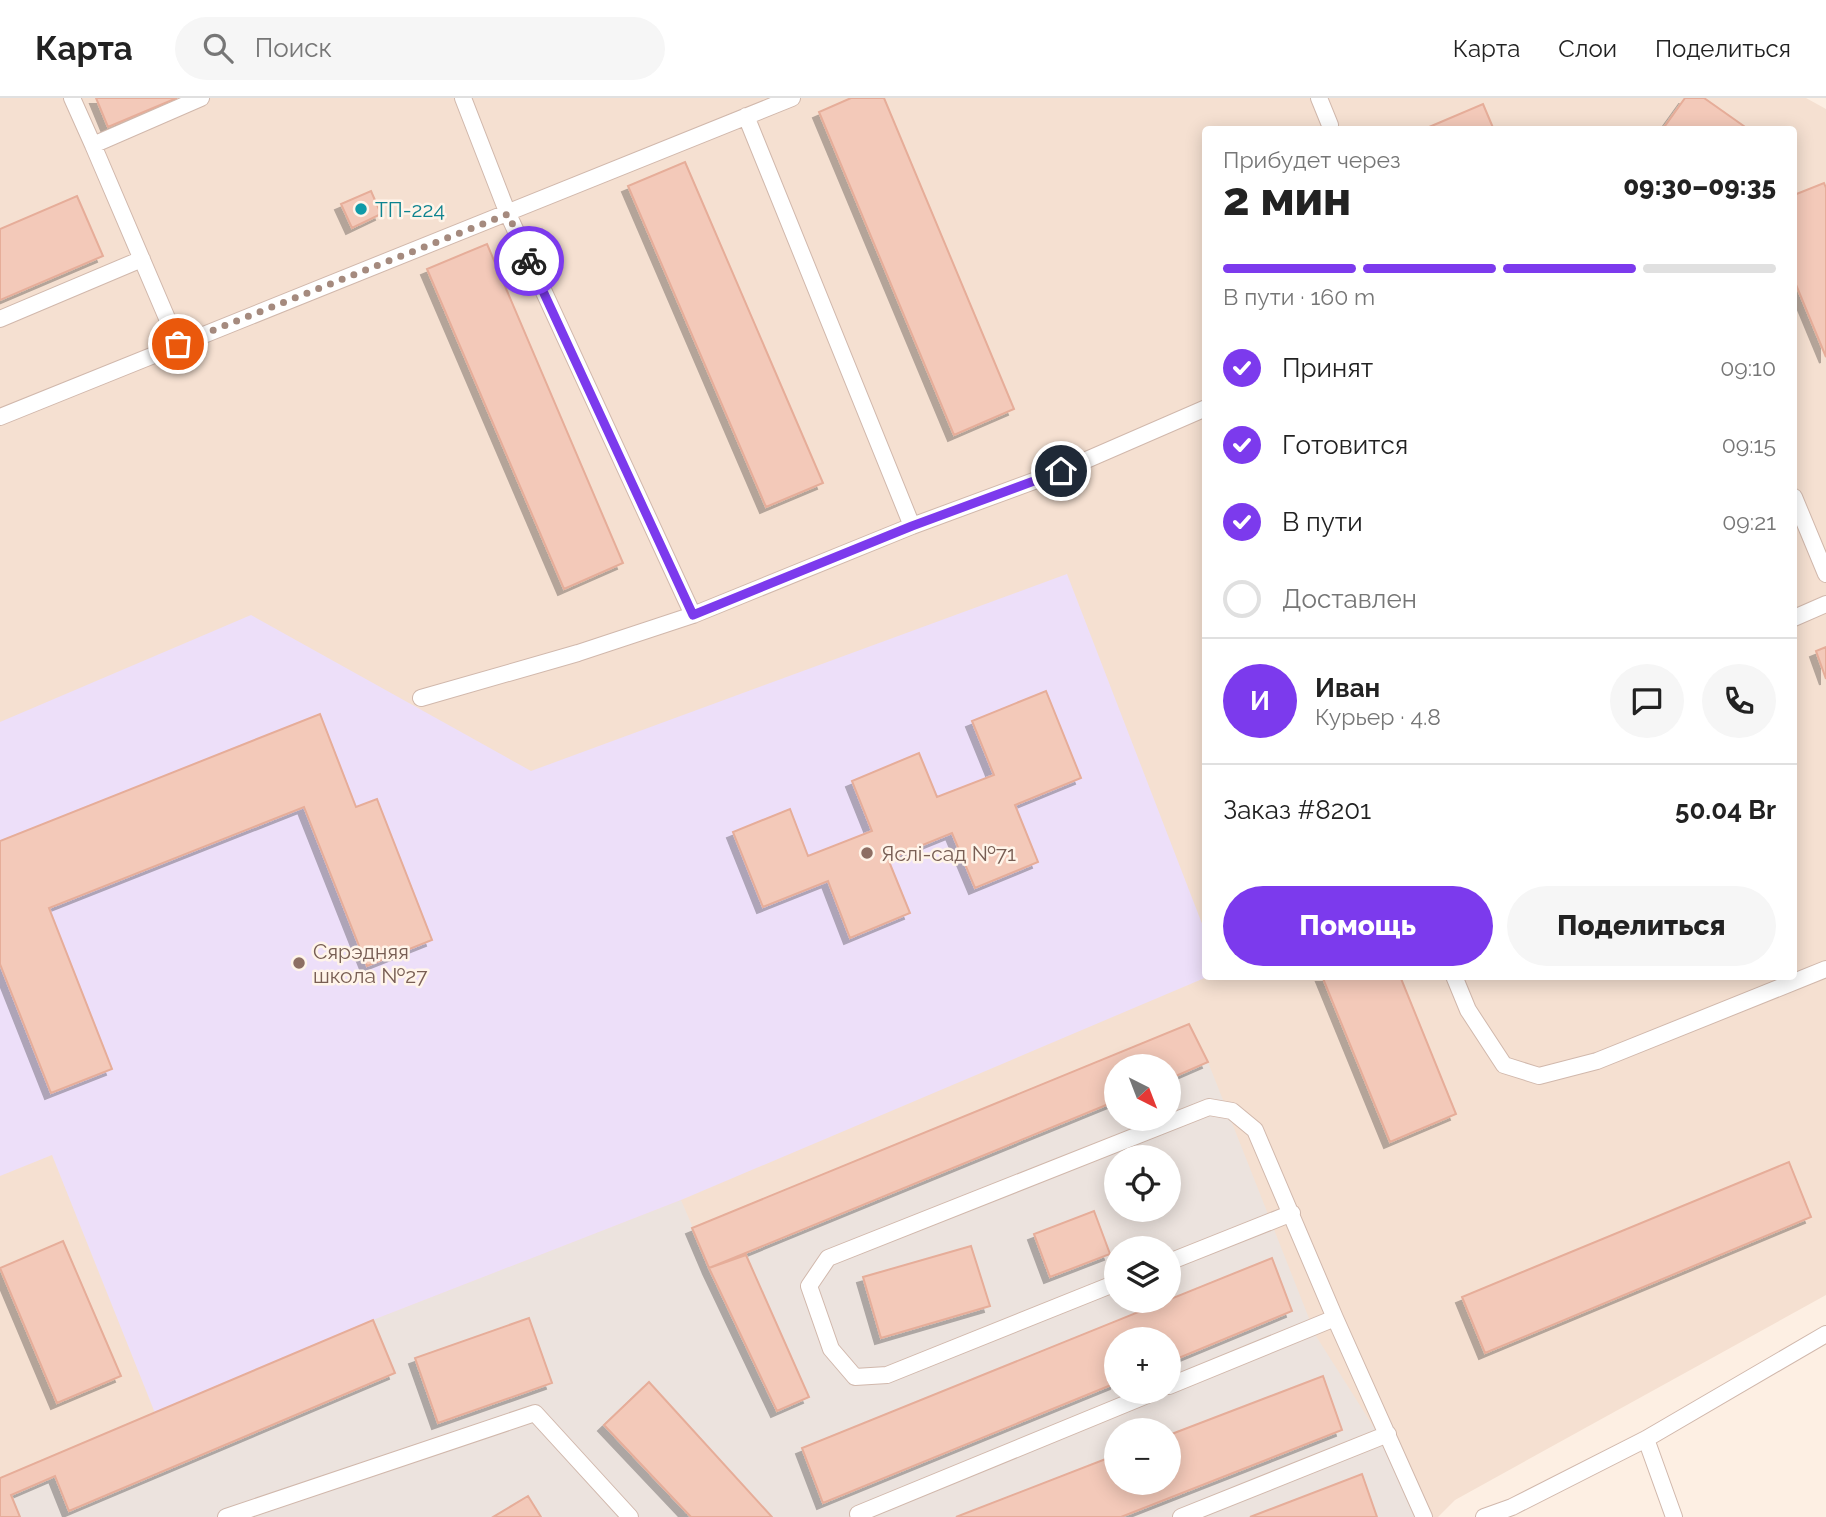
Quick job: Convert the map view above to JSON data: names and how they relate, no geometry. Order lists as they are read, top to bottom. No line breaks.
{"places":["ТП-224","Яслі-сад №71","Сярэдняя школа №27"],"north":"bottom right","page":{"header":"Карта","search":"Поиск","nav":["Карта","Слои","Поделиться"],"heading":["2 мин","Прибудет через","09:30–09:35"],"panel":["Иван","Курьер · 4.8","Заказ #8201","50.04 Br"],"bar":"В пути · 160 m","list":[["Принят","09:10"],["Готовится","09:15"],["В пути","09:21"],"Доставлен"],"round":"И","buttons":["Помощь","Поделиться"],"map_buttons":["+","−"]}}
